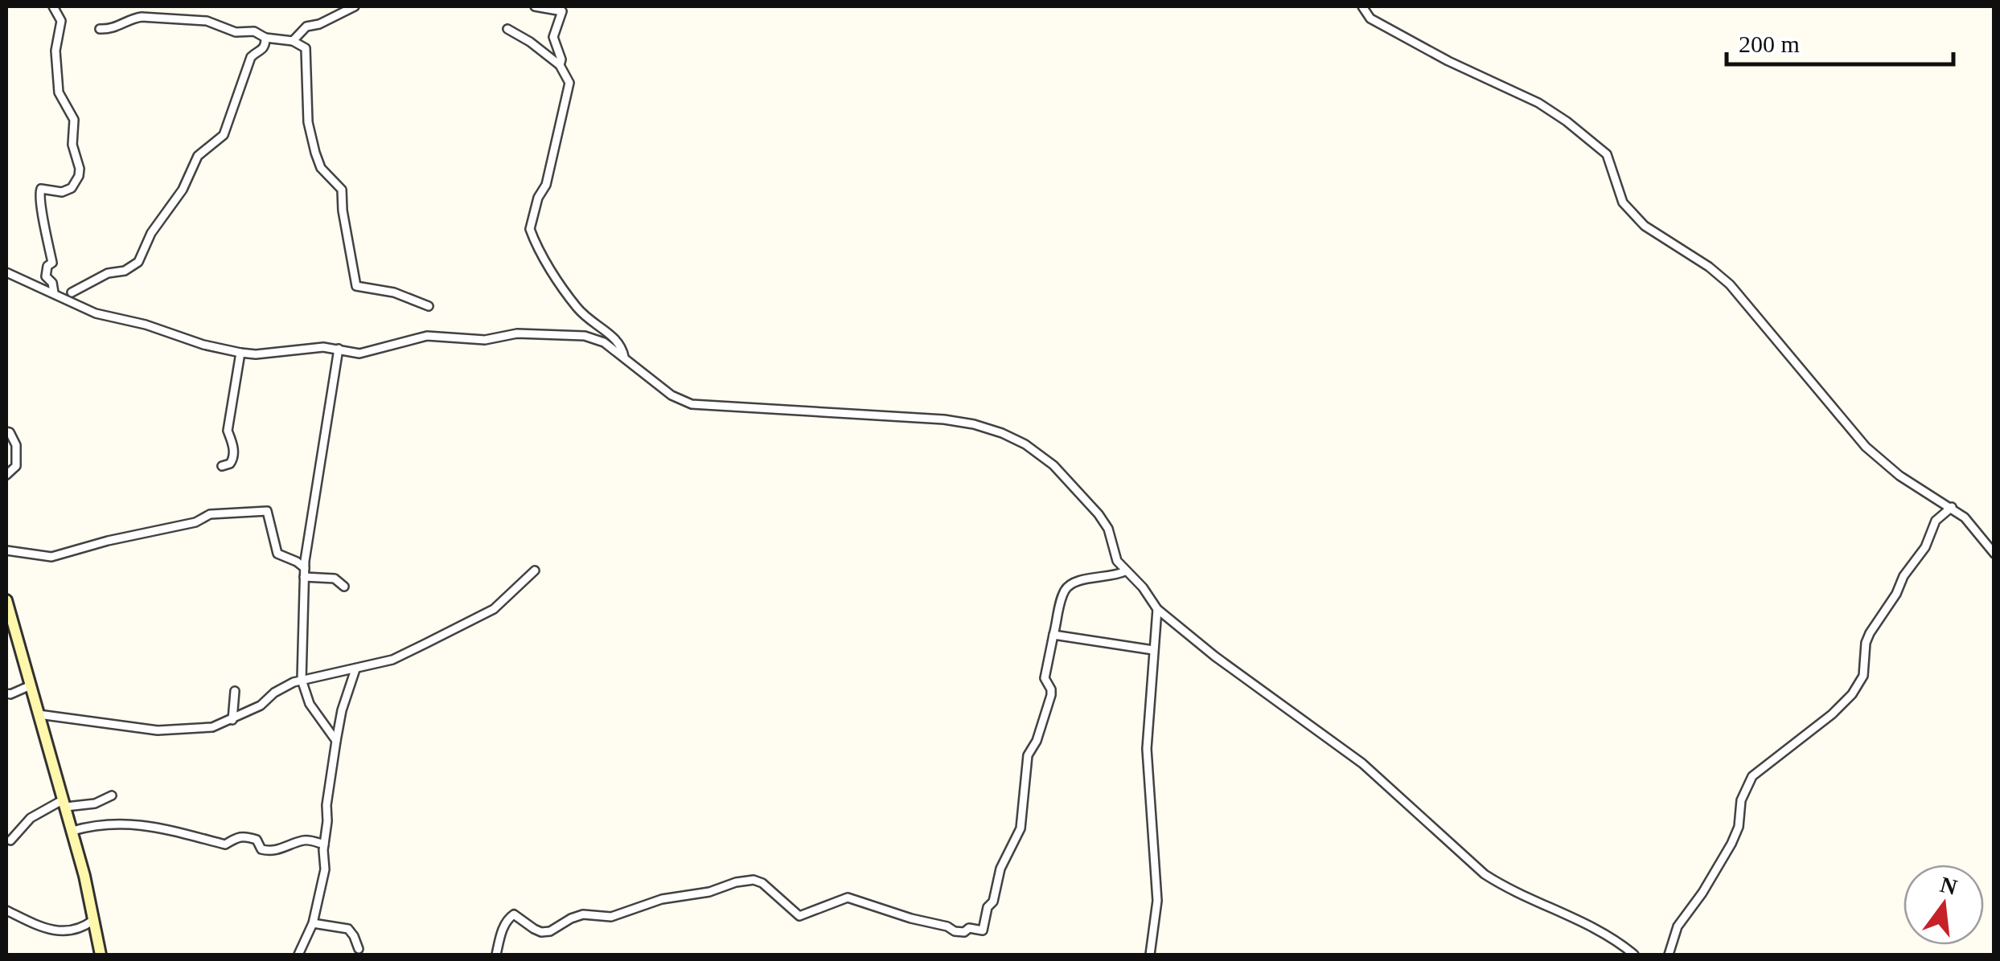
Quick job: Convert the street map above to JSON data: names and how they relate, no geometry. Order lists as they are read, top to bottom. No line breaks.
{"scale_bar":"200 m","north":"top"}
